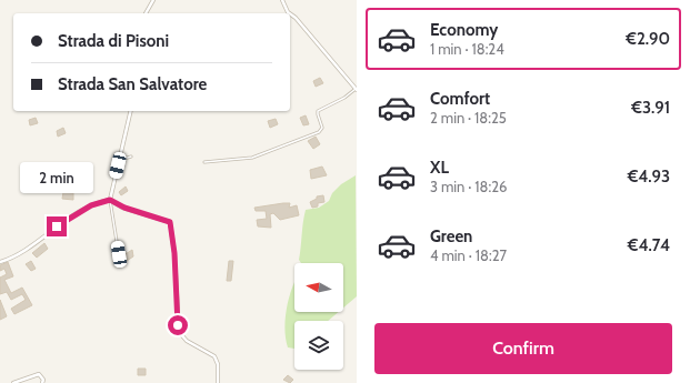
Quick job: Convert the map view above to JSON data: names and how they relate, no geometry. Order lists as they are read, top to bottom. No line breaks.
{"north":"left","page":{"list":[{"name":"Economy","note":"1 min · 18:24","value":"€2.90"},{"name":"Comfort","note":"2 min · 18:25","value":"€3.91"},{"name":"XL","note":"3 min · 18:26","value":"€4.93"},{"name":"Green","note":"4 min · 18:27","value":"€4.74"}],"banner":["Strada di Pisoni","Strada San Salvatore"],"bubble":"2 min","buttons":"Confirm"}}
